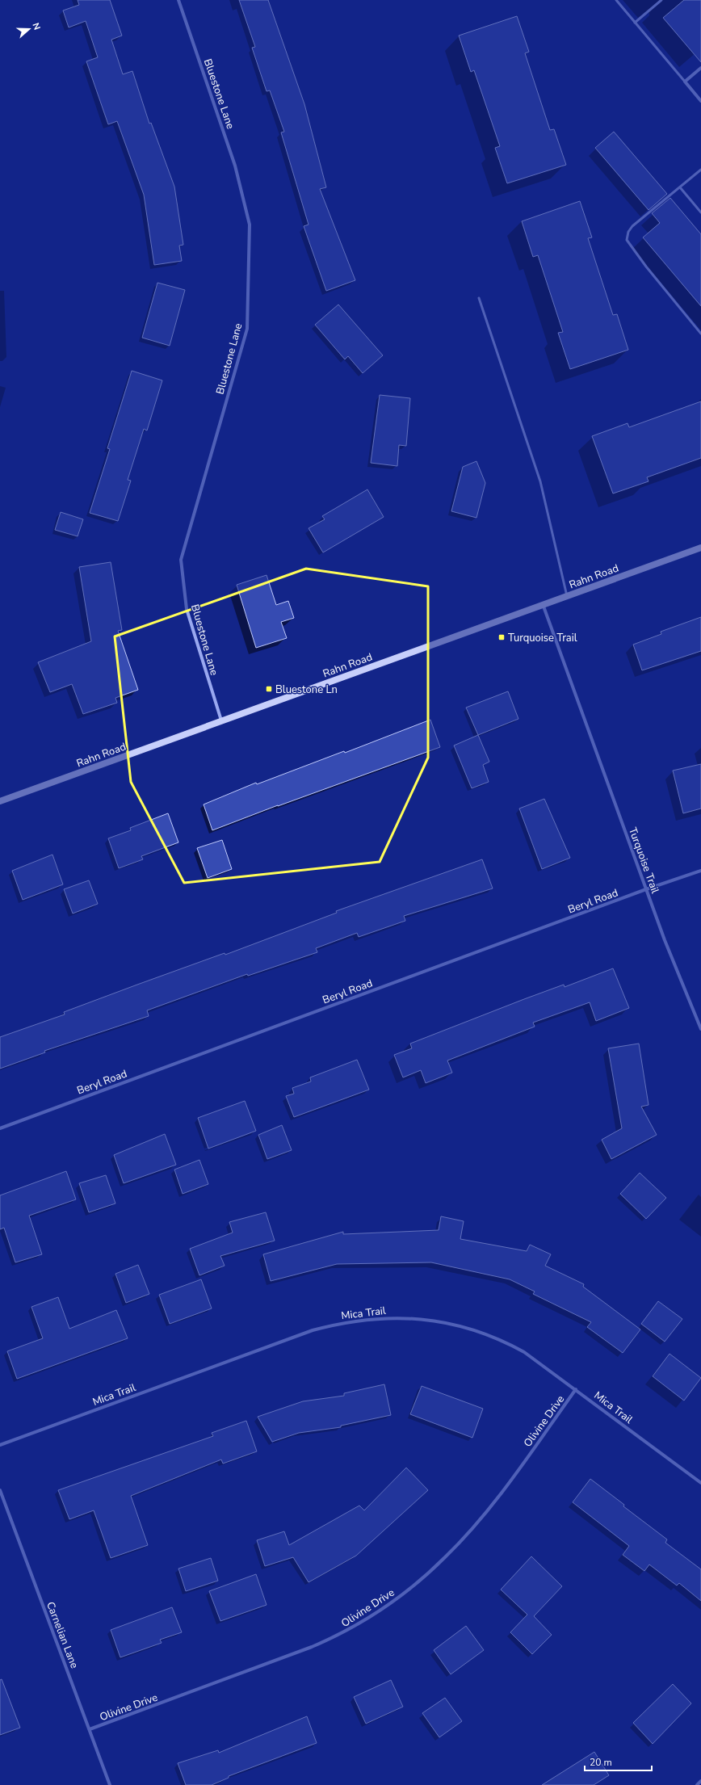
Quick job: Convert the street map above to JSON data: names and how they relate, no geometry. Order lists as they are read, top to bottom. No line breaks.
{"streets":{"street":["Bluestone Lane","Rahn Road","Turquoise Trail","Beryl Road","Mica Trail","Olivine Drive","Carnelian Lane"]},"crossings":[["Bluestone Lane","Rahn Road"],["Rahn Road","Turquoise Trail"],["Turquoise Trail","Beryl Road"],["Mica Trail","Olivine Drive"],["Olivine Drive","Carnelian Lane"]],"places":{"transit":["Turquoise Trail","Bluestone Ln"]},"scale_bar":"20 m","north":"right"}
